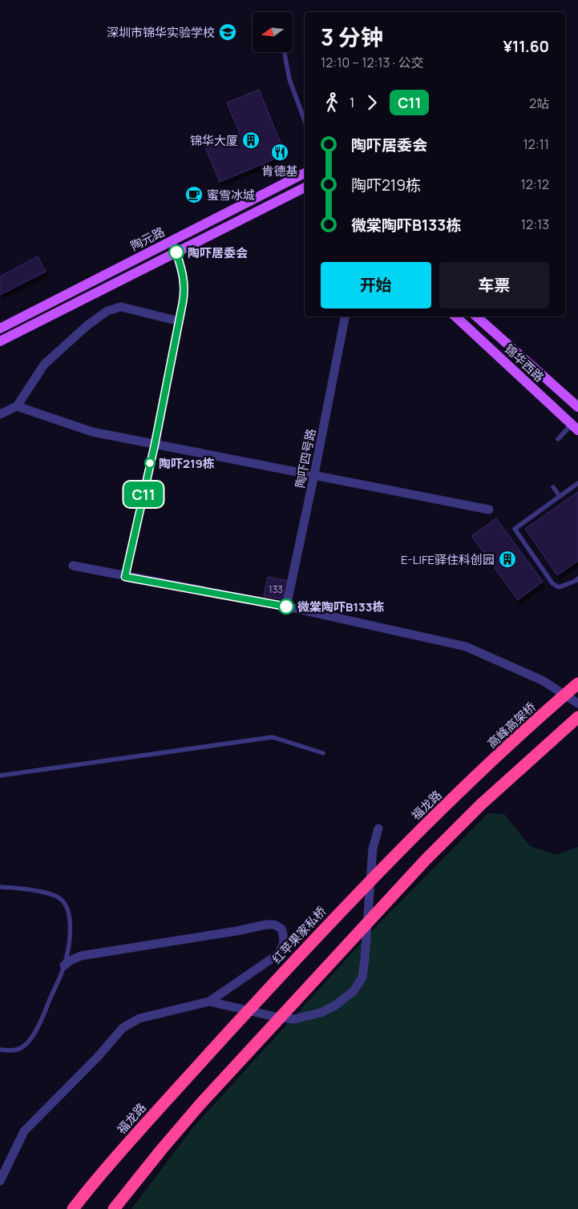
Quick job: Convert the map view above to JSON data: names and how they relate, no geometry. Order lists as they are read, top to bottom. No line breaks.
{"streets":{"highway":["高峰高架桥","福龙路","红苹果家私桥"],"main road":["陶元路","锦华西路"],"street":["陶吓四号路"]},"crossings":[["高峰高架桥","福龙路"],["福龙路","红苹果家私桥"]],"places":{"school or university":["深圳市锦华实验学校"],"building":["锦华大厦","E-LIFE驿住科创园"],"restaurant":["肯德基"],"cafe":["蜜雪冰城"],"other":["陶吓居委会","陶吓219栋","微棠陶吓B133栋"]},"lines":["bus line C11"],"house_numbers":["133"],"north":"left","page":{"on_map":"C11","heading":["3 分钟","12:10 – 12:13 · 公交","¥11.60"],"legs":["1","C11","2站"],"list":[{"name":"陶吓居委会","value":"12:11"},{"name":"陶吓219栋","value":"12:12"},{"name":"微棠陶吓B133栋","value":"12:13"}],"buttons":["开始","车票"]}}
